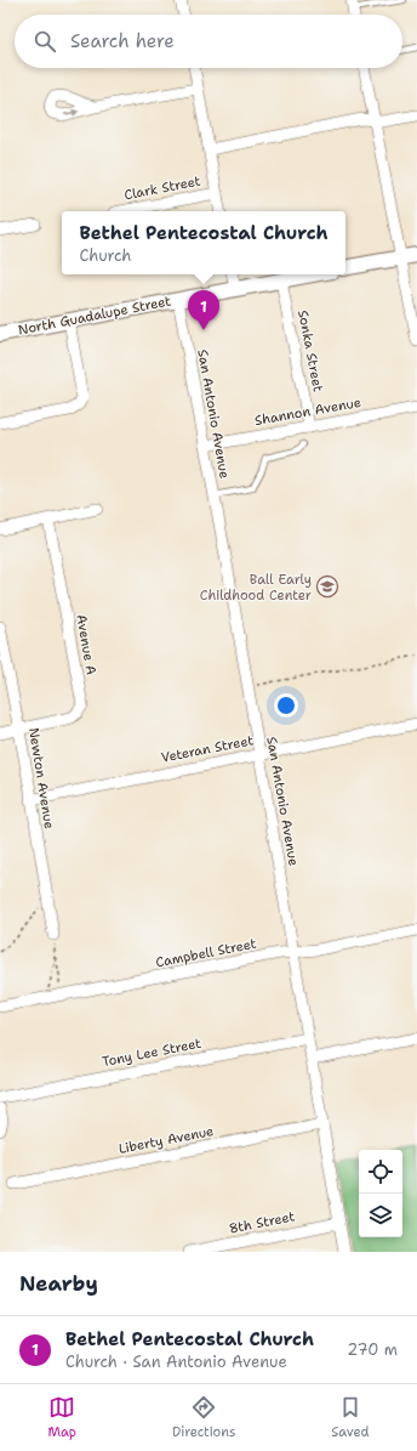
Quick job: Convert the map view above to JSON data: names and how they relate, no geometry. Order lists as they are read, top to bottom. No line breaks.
{"streets":{"street":["Clark Street","North Guadalupe Street","Sonka Street","Shannon Avenue","San Antonio Avenue","Avenue A","Veteran Street","Newton Avenue","Campbell Street","Tony Lee Street","Liberty Avenue","8th Street"]},"crossings":[["North Guadalupe Street","Sonka Street"],["North Guadalupe Street","San Antonio Avenue"],["Sonka Street","Shannon Avenue"],["Shannon Avenue","San Antonio Avenue"],["San Antonio Avenue","Veteran Street"],["San Antonio Avenue","Campbell Street"],["San Antonio Avenue","Tony Lee Street"],["San Antonio Avenue","Liberty Avenue"],["San Antonio Avenue","8th Street"],["Avenue A","Newton Avenue"],["Veteran Street","Newton Avenue"]],"places":{"school or university":["Ball Early Childhood Center"]},"page":{"search":"Search here","popup":["Bethel Pentecostal Church","Church"],"pins":"1","heading":"Nearby","list":[{"mark":"1","name":"Bethel Pentecostal Church","note":"Church · San Antonio Avenue","value":"270 m"}],"nav":["Map","Directions","Saved"]}}
